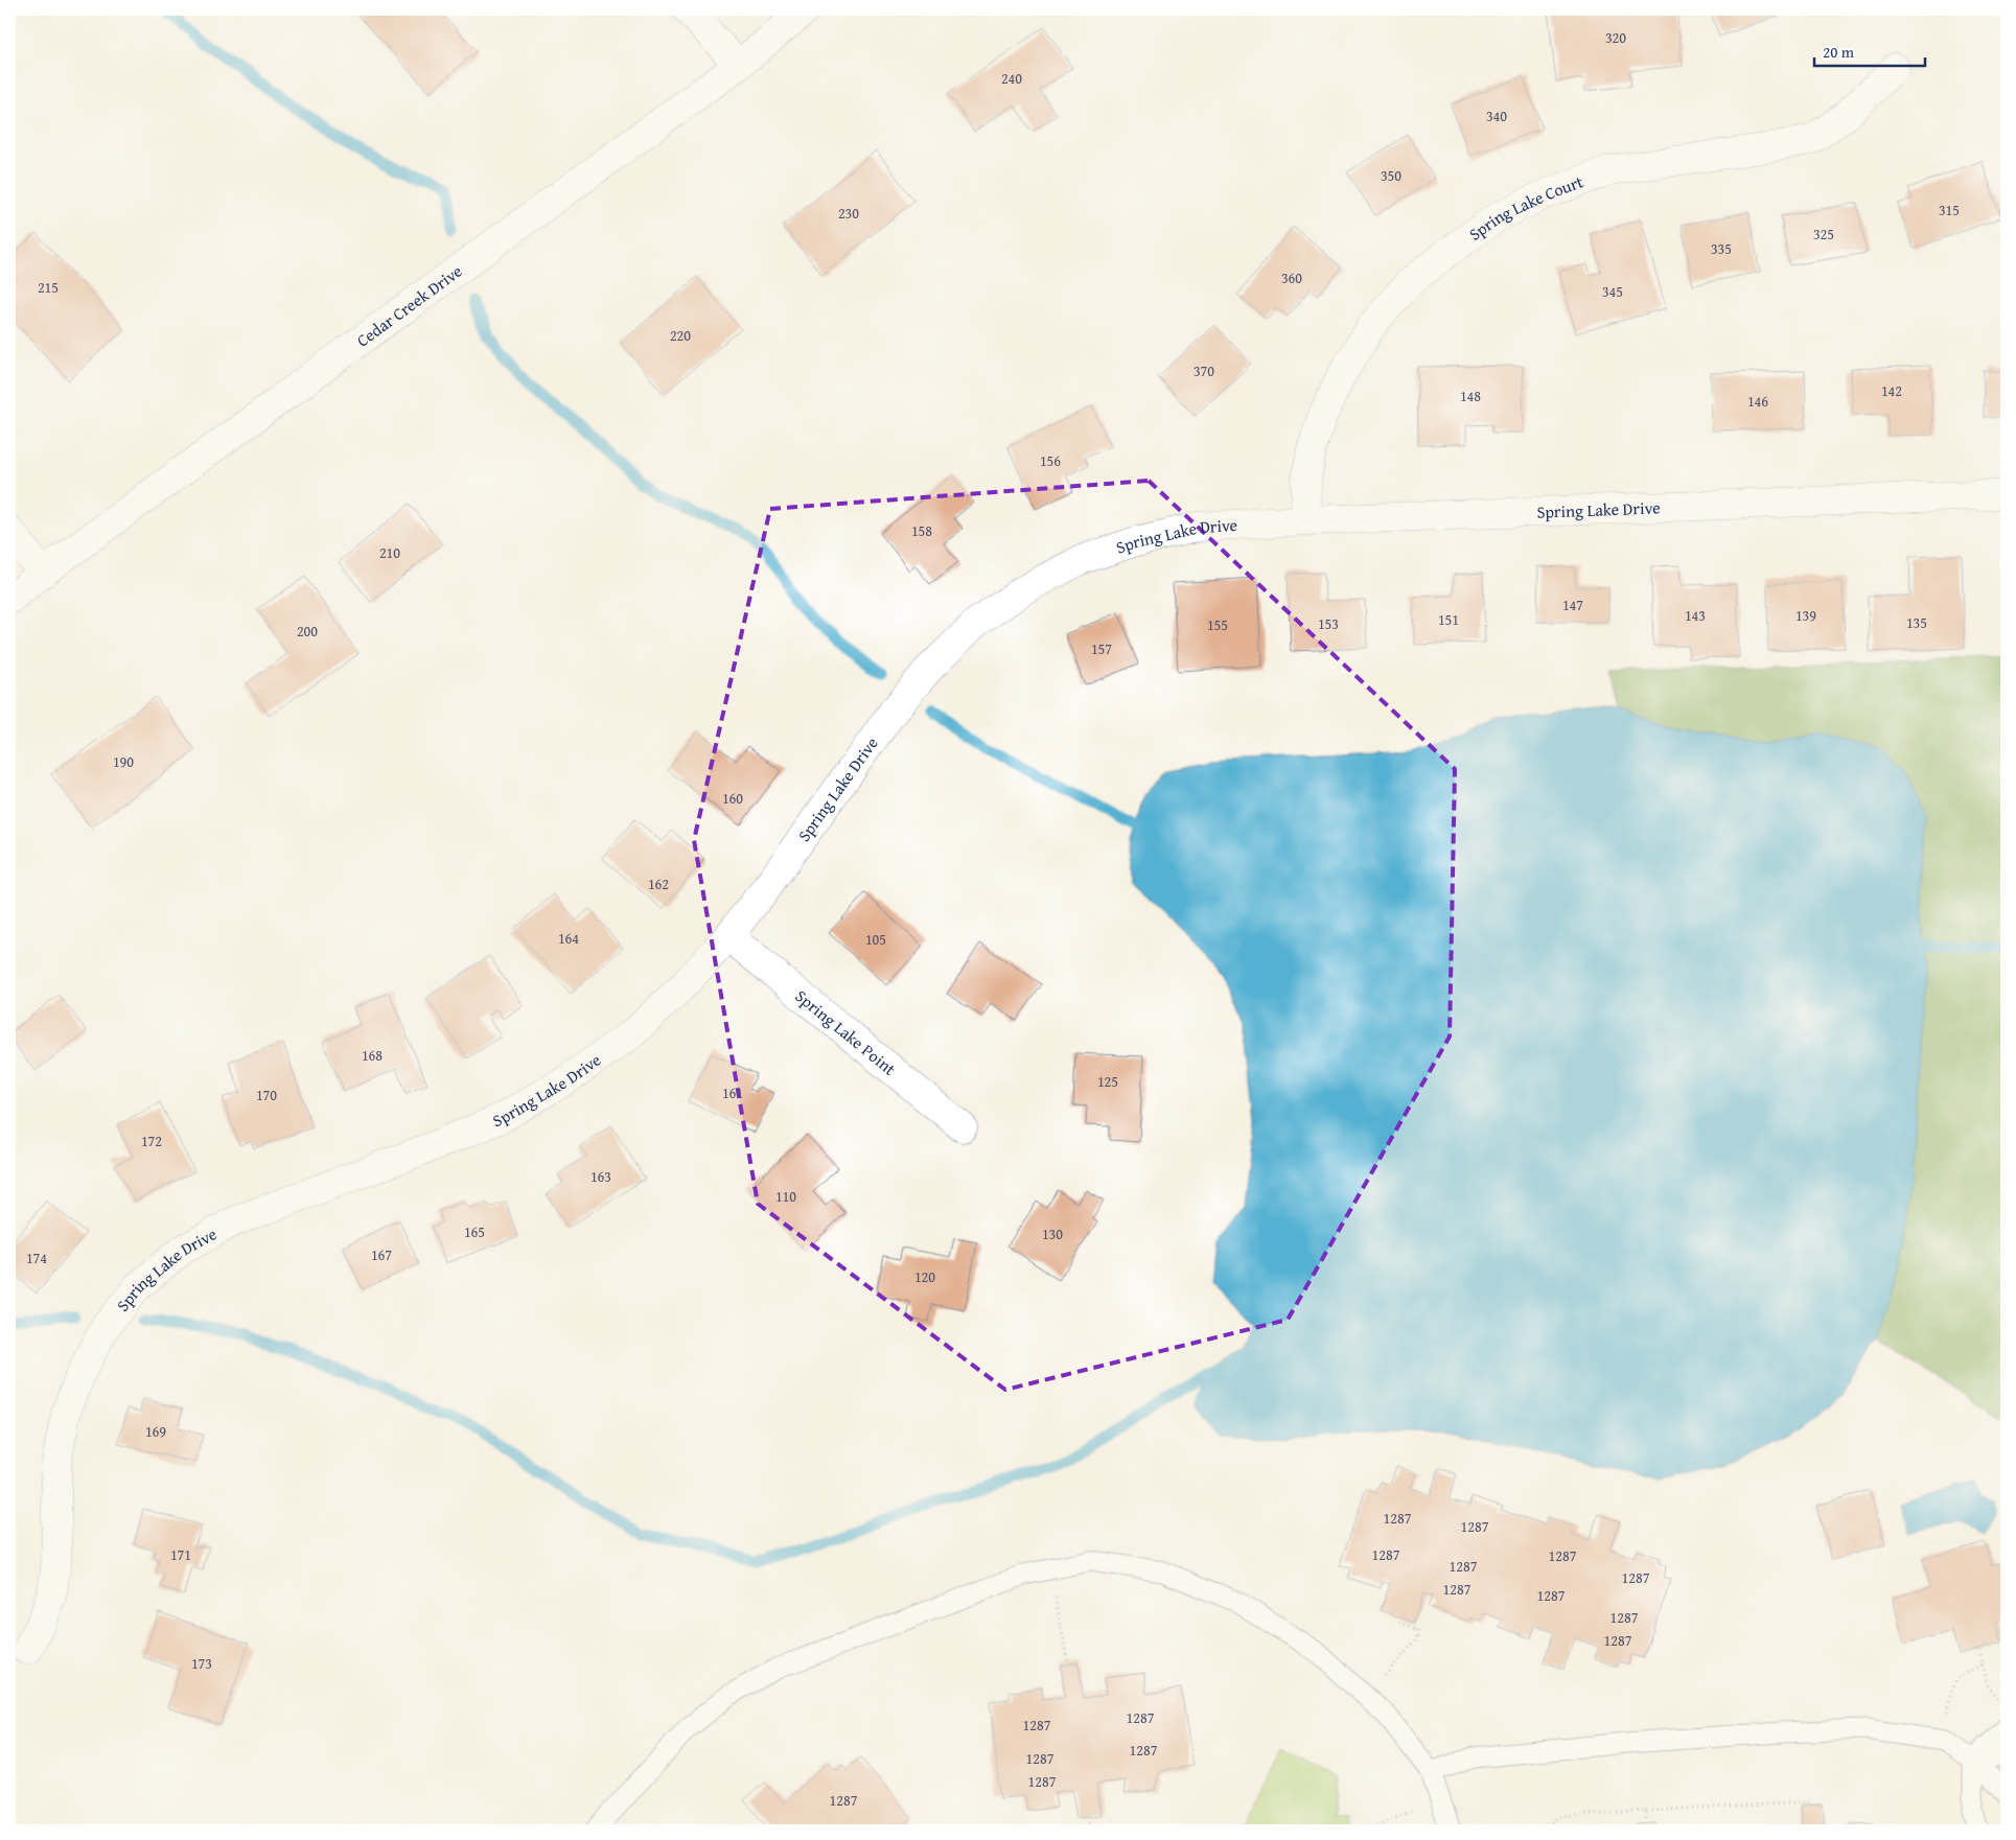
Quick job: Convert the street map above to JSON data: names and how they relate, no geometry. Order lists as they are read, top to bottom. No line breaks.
{"streets":{"street":["Spring Lake Court","Cedar Creek Drive","Spring Lake Drive","Spring Lake Point"]},"crossings":[["Spring Lake Court","Spring Lake Drive"],["Spring Lake Drive","Spring Lake Point"]],"house_numbers":["320","240","340","350","315","230","325","335","360","215","345","220","370","142","148","146","156","158","210","147","143","139","151","135","153","155","200","157","190","160","162","164","105","168","125","161","170","172","163","110","165","130","167","174","120","169","1287","1287","171","1287","1287","1287","1287","1287","1287","1287","1287","173","1287","1287","1287","1287","1287","1287"],"scale_bar":"20 m"}
